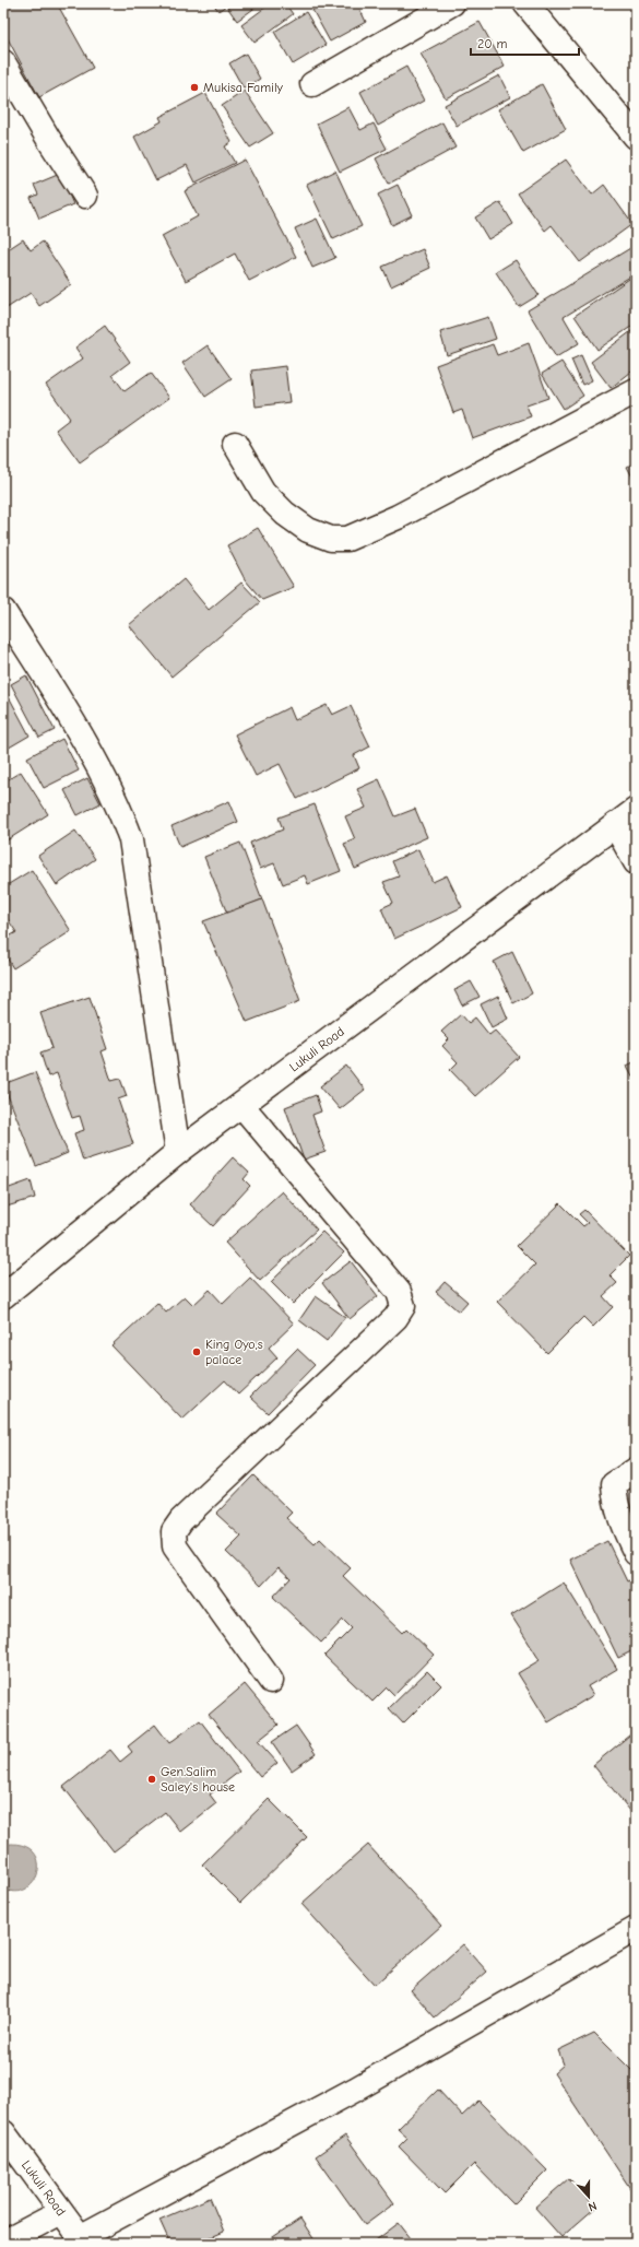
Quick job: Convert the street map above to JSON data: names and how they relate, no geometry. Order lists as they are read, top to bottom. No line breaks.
{"streets":{"street":["Lukuli Road"]},"places":["Mukisa Family","King Oyo,s palace","Gen.Salim Saley's house"],"scale_bar":"20 m","north":"bottom"}
